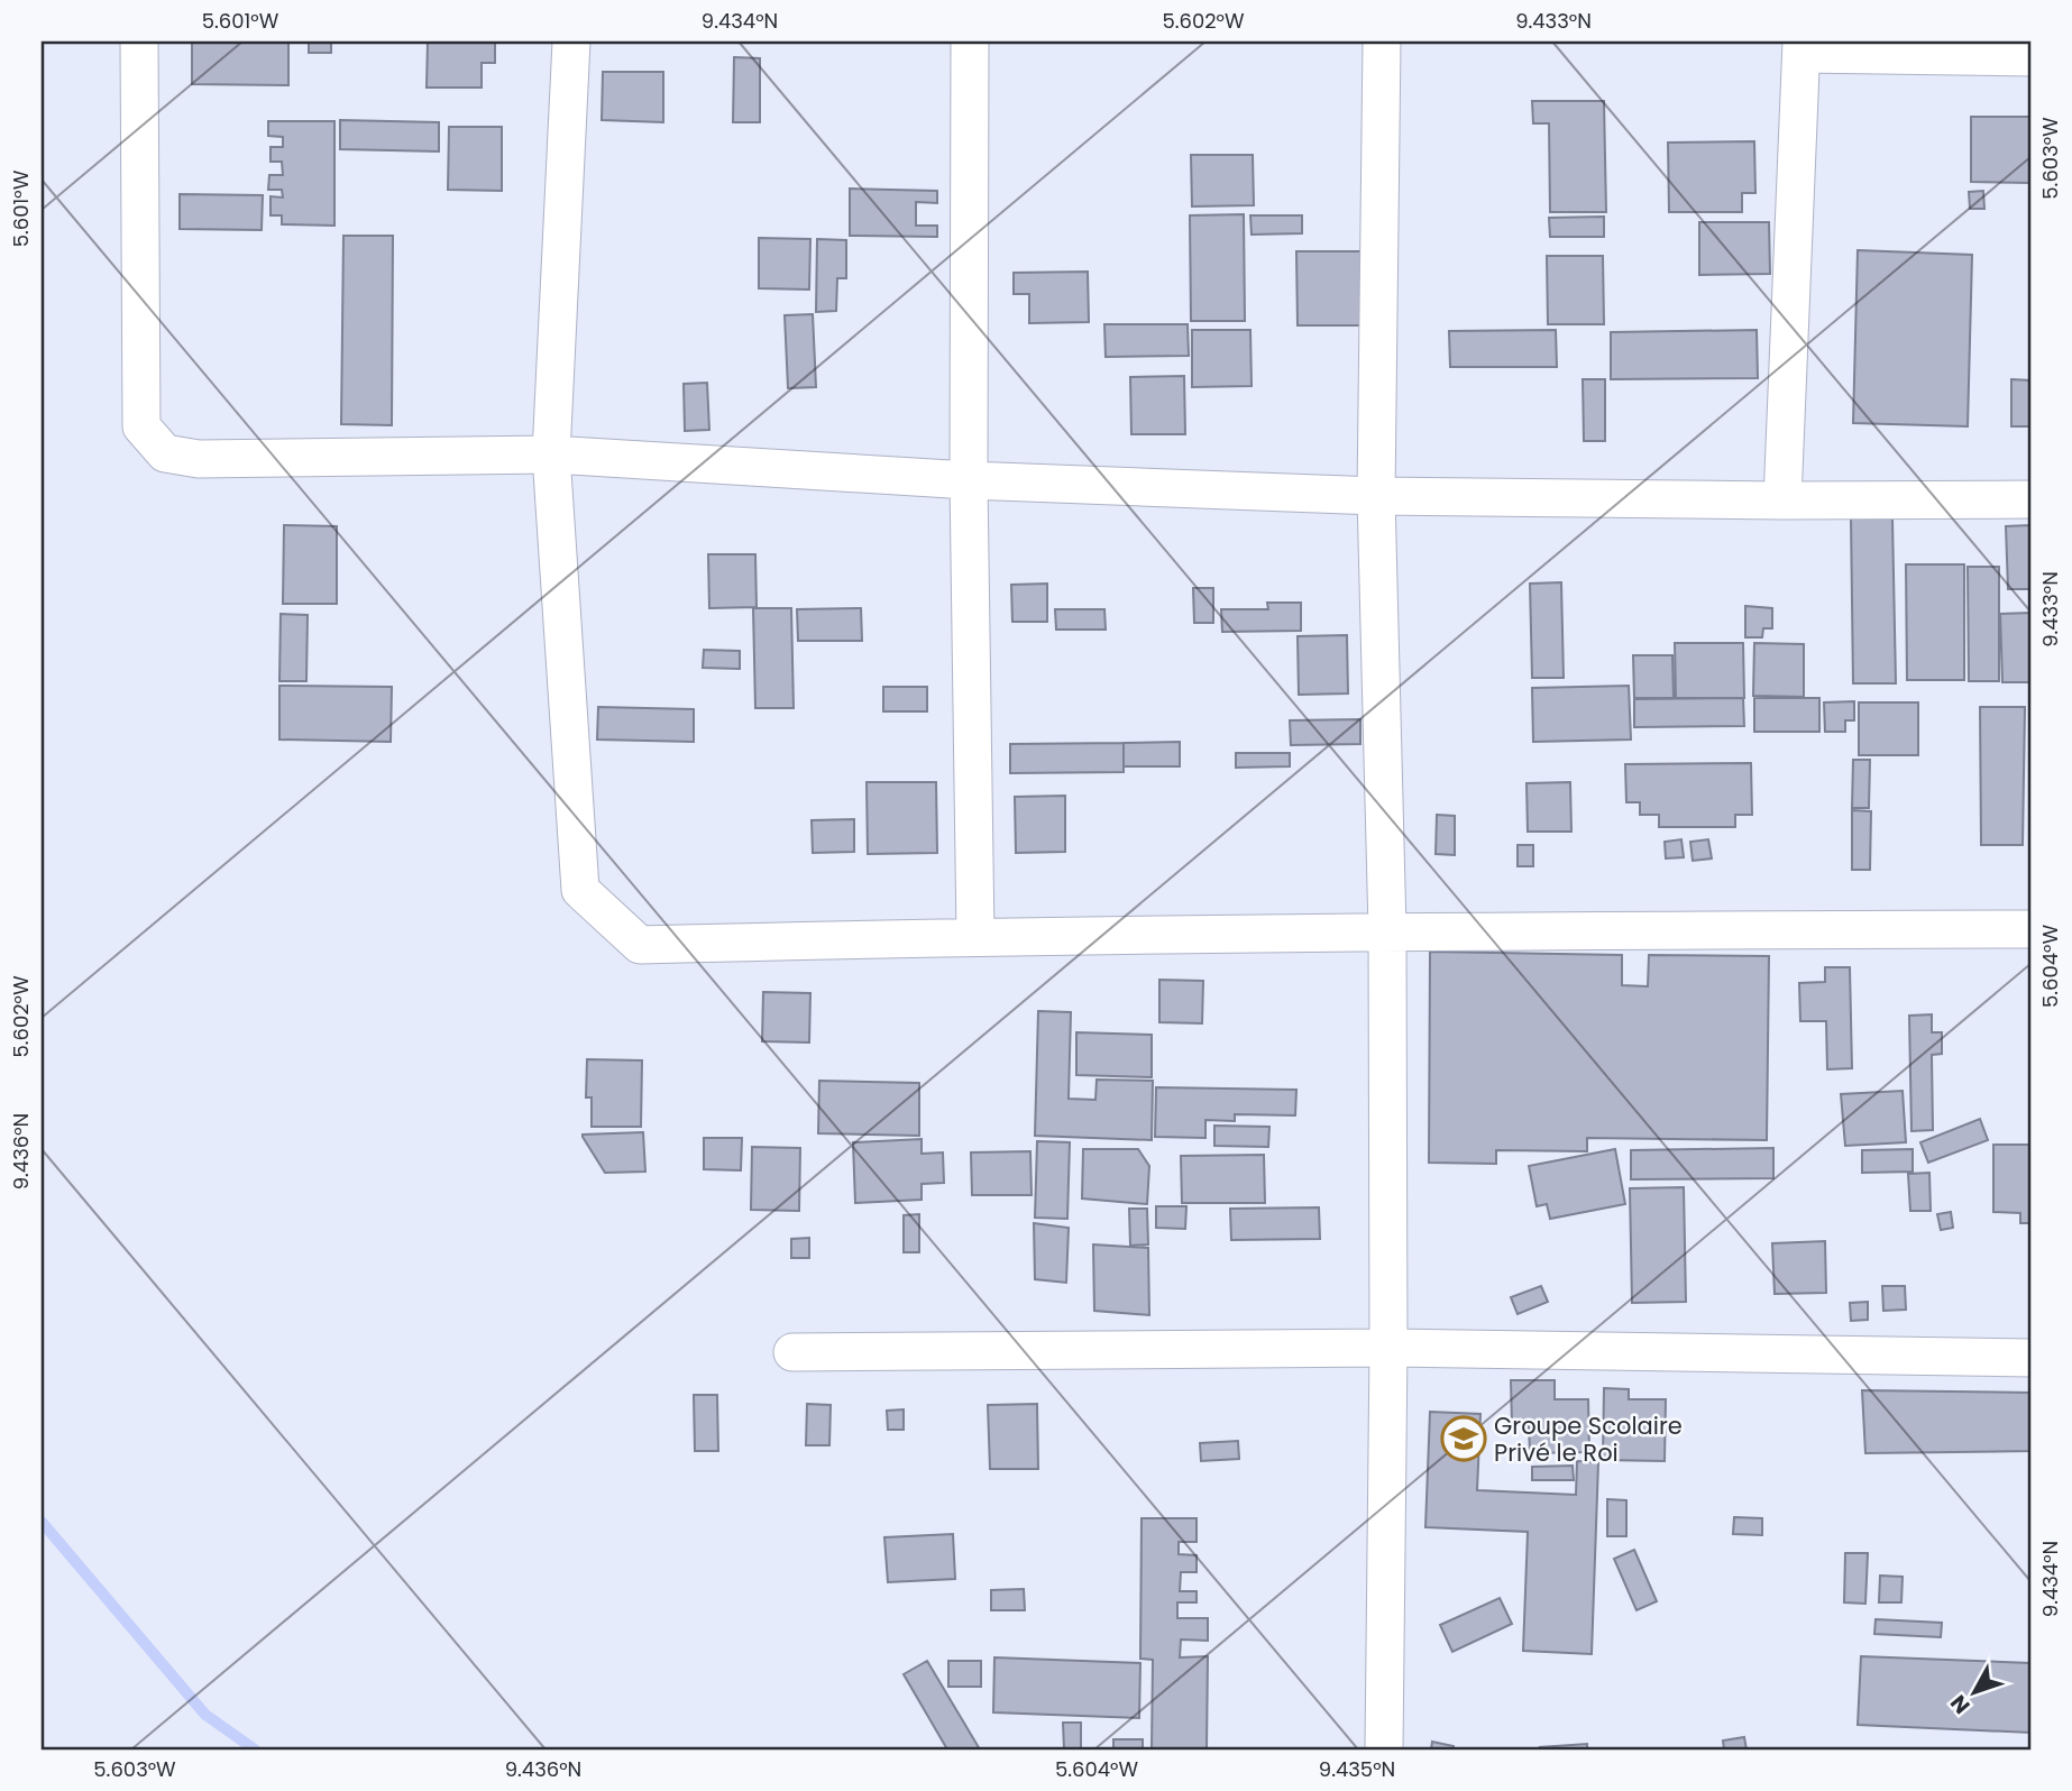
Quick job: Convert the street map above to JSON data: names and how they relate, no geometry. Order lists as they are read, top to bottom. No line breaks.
{"places":{"school or university":["Groupe Scolaire Privé le Roi"]},"north":"bottom left","coordinates":["5.601°W","9.434°N","5.602°W","9.433°N","5.603°W","5.604°W","9.436°N","9.435°N"]}
